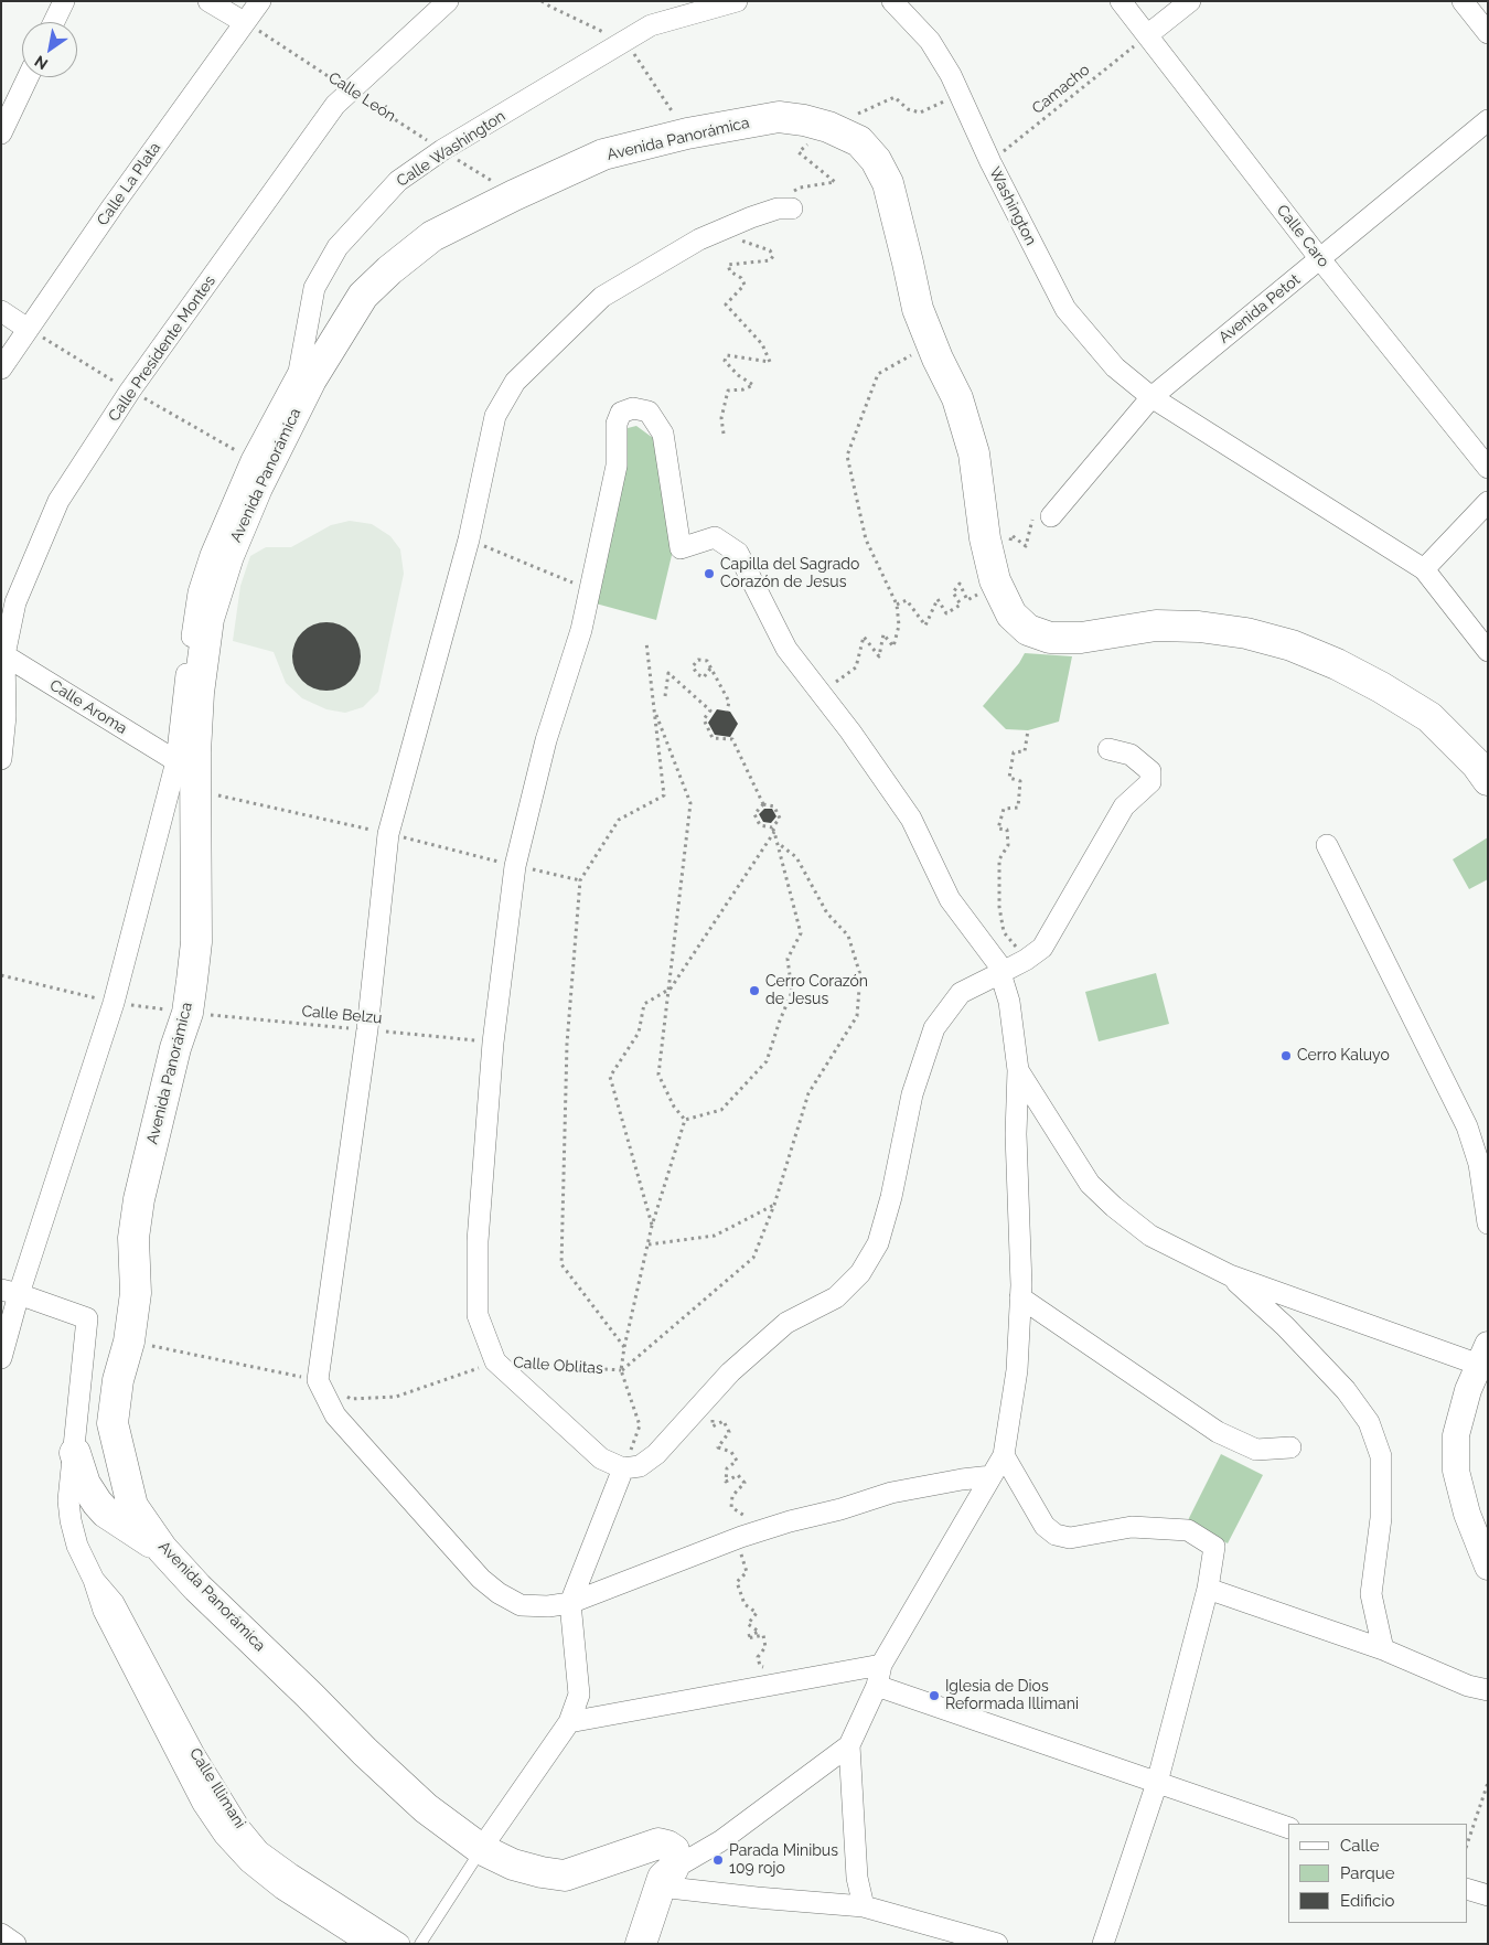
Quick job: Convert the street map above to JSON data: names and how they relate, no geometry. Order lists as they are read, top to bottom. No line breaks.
{"streets":{"main road":["Avenida Panorámica"],"street":["Calle Washington","Calle La Plata","Washington","Calle Caro","Avenida Petot","Calle Presidente Montes","Calle Aroma","Calle Illimani"],"path":["Camacho","Calle León","Calle Belzu","Calle Oblitas"]},"crossings":[["Camacho","Washington"],["Camacho","Calle Caro"],["Calle León","Avenida Panorámica"],["Calle León","Calle Washington"],["Calle León","Calle La Plata"],["Calle León","Calle Presidente Montes"],["Avenida Panorámica","Calle Washington"],["Avenida Panorámica","Calle Belzu"],["Avenida Panorámica","Calle Illimani"],["Calle Washington","Calle Aroma"],["Calle Washington","Calle Illimani"],["Washington","Avenida Petot"],["Calle Caro","Avenida Petot"],["Calle Presidente Montes","Calle Aroma"]],"places":["Capilla del Sagrado Corazón de Jesus","Cerro Corazón de Jesus","Cerro Kaluyo","Iglesia de Dios Reformada Illimani","Parada Minibus 109 rojo"],"legend":["Calle","Parque","Edificio"],"north":"bottom left"}
